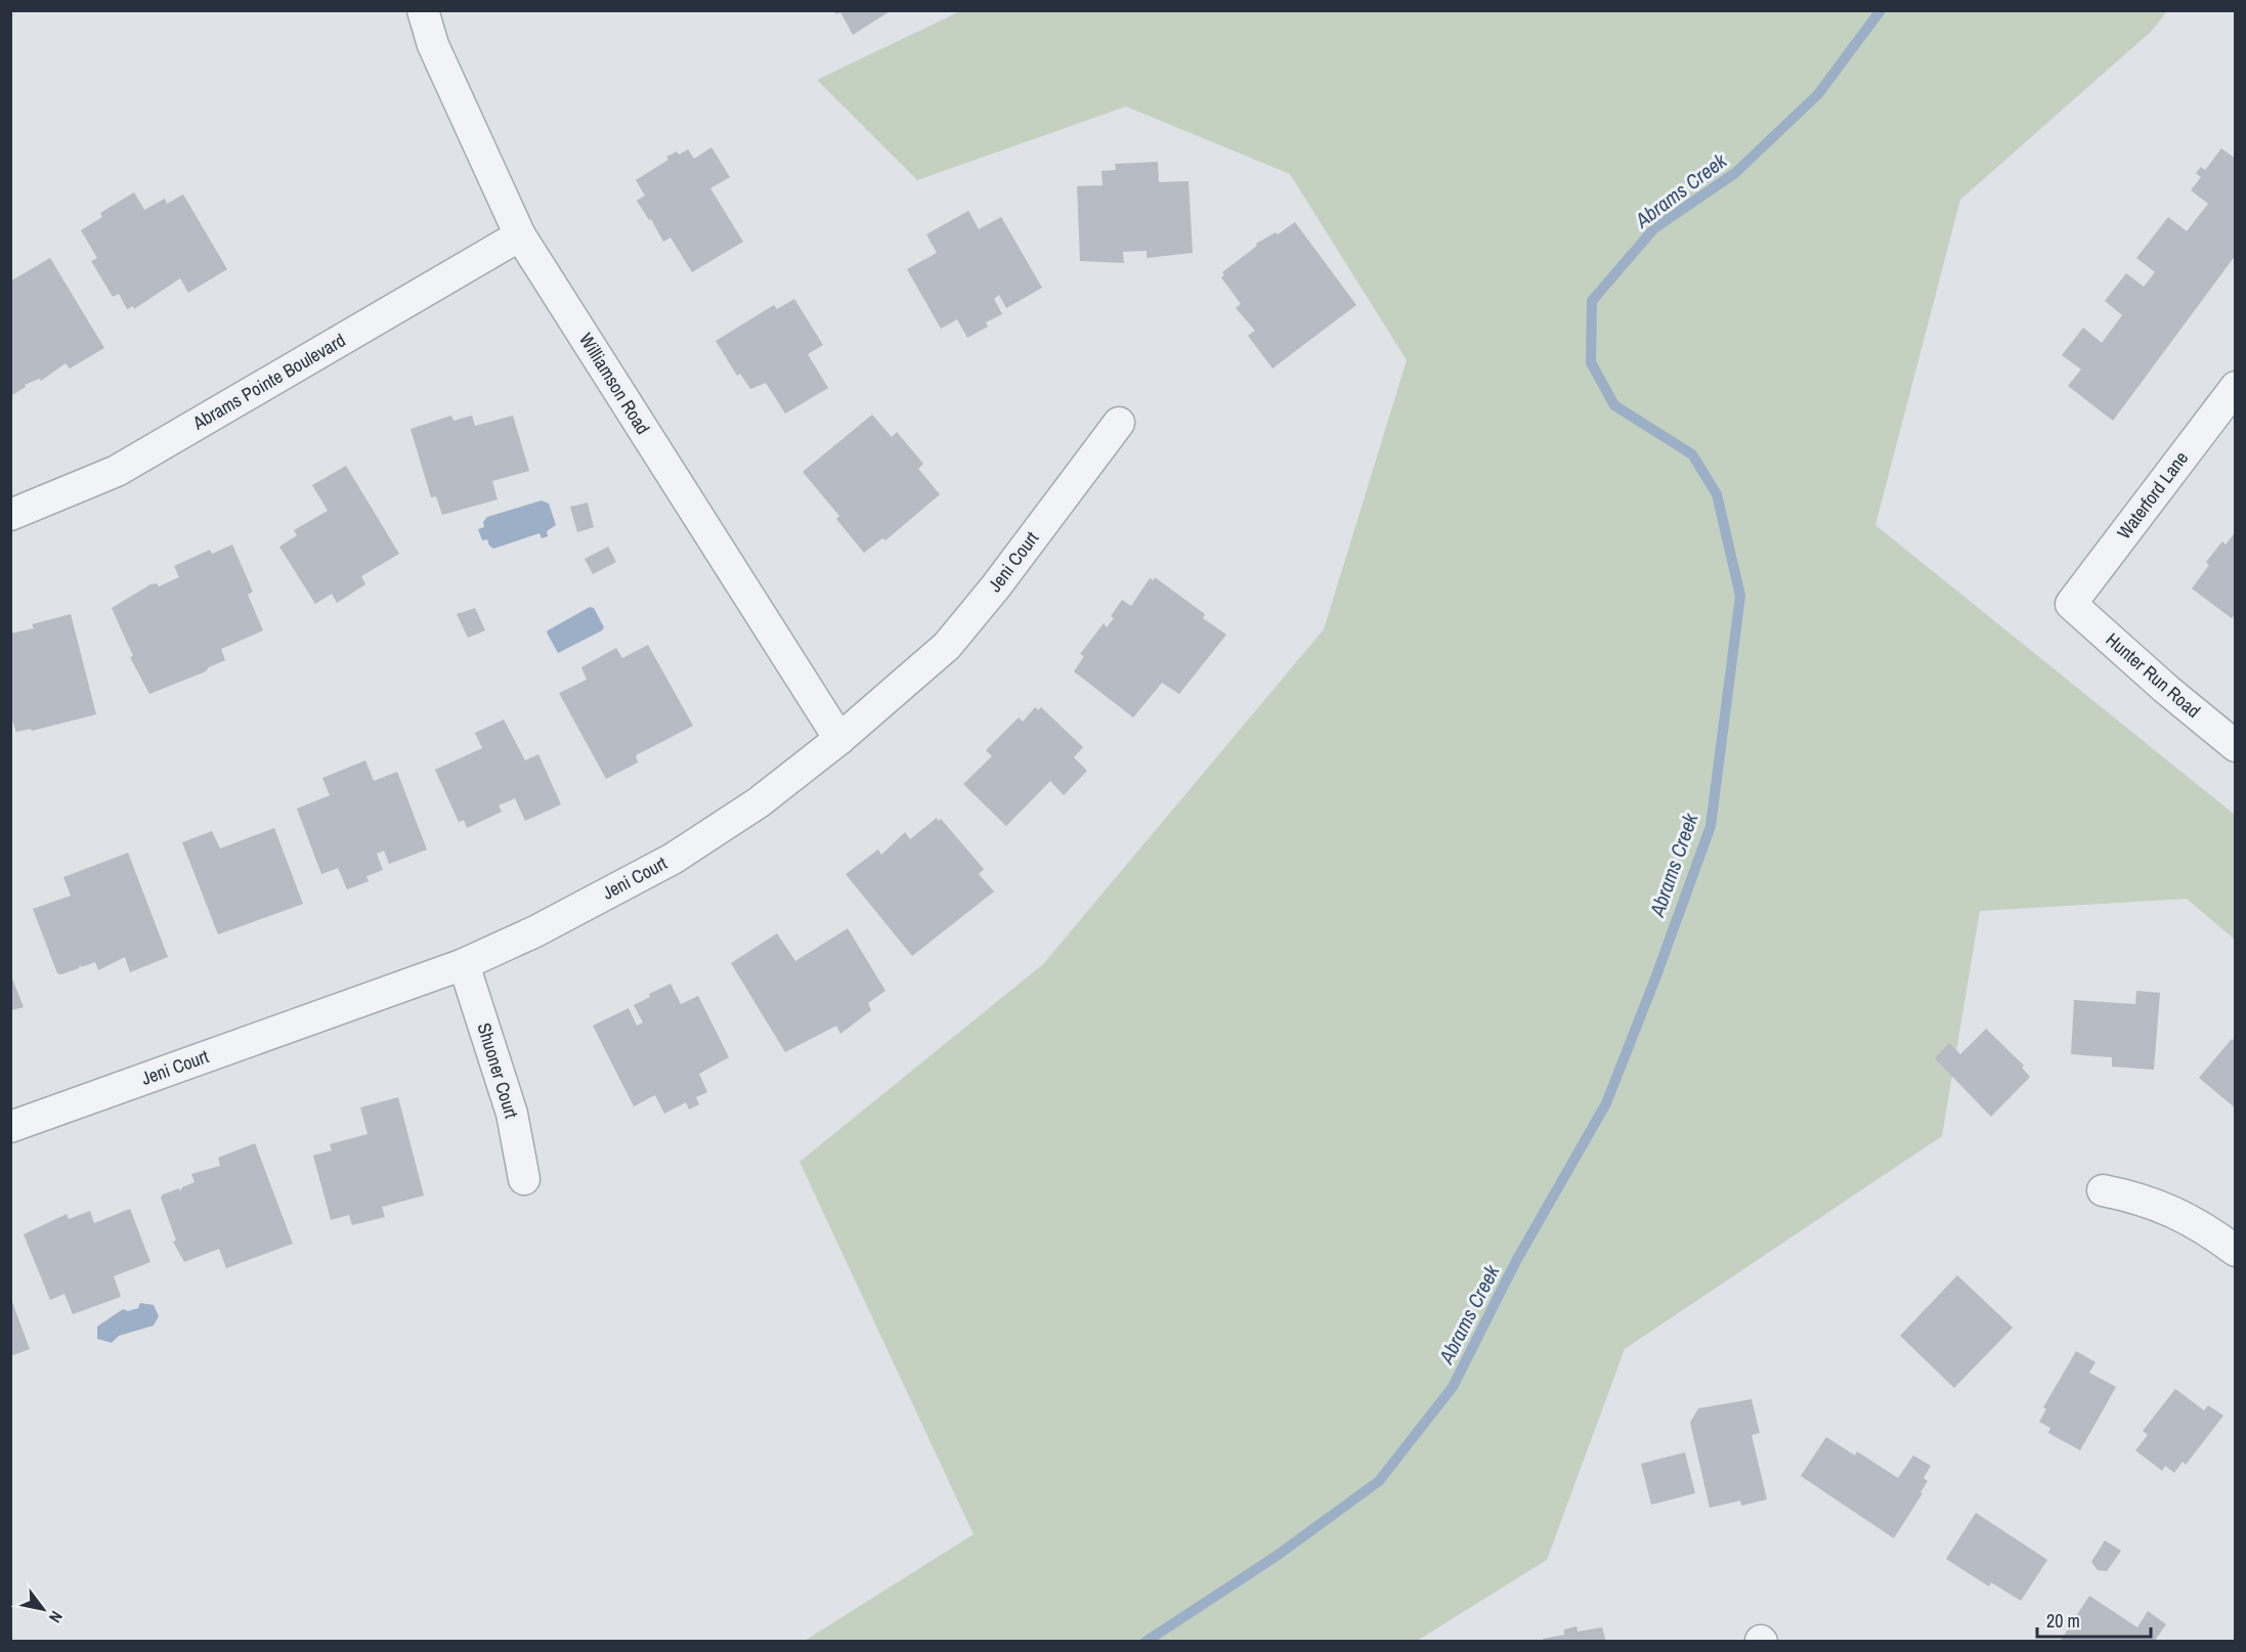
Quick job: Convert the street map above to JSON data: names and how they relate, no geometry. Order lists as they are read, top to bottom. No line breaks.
{"streets":{"street":["Abrams Pointe Boulevard","Williamson Road","Waterford Lane","Jeni Court","Hunter Run Road","Shuoner Court"]},"crossings":[["Abrams Pointe Boulevard","Williamson Road"],["Williamson Road","Jeni Court"],["Waterford Lane","Hunter Run Road"],["Jeni Court","Shuoner Court"]],"water":["Abrams Creek"],"scale_bar":"20 m","north":"bottom right"}
